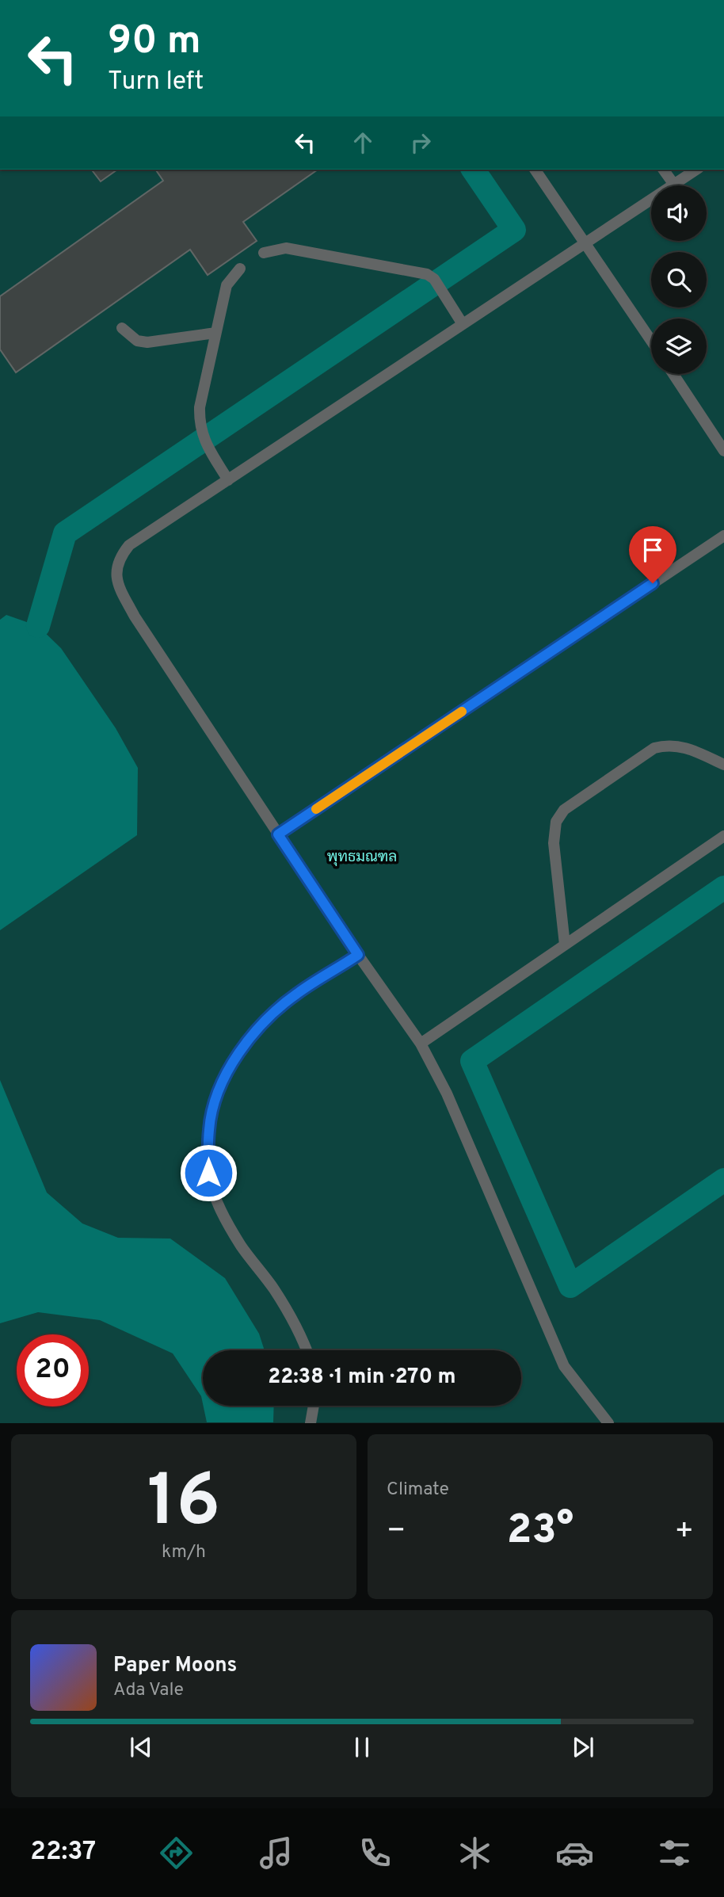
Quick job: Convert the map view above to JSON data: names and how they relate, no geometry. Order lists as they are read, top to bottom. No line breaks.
{"parks":["พุทธมณฑล"],"page":{"turn":["90 m","Turn left"],"limit":"20","trip":"22:38 · 1 min · 270 m","tile":[["16","km/h"],"Climate"],"heat":["−","23°","+"],"song":["Paper Moons","Ada Vale"],"tabs":"22:37"}}
